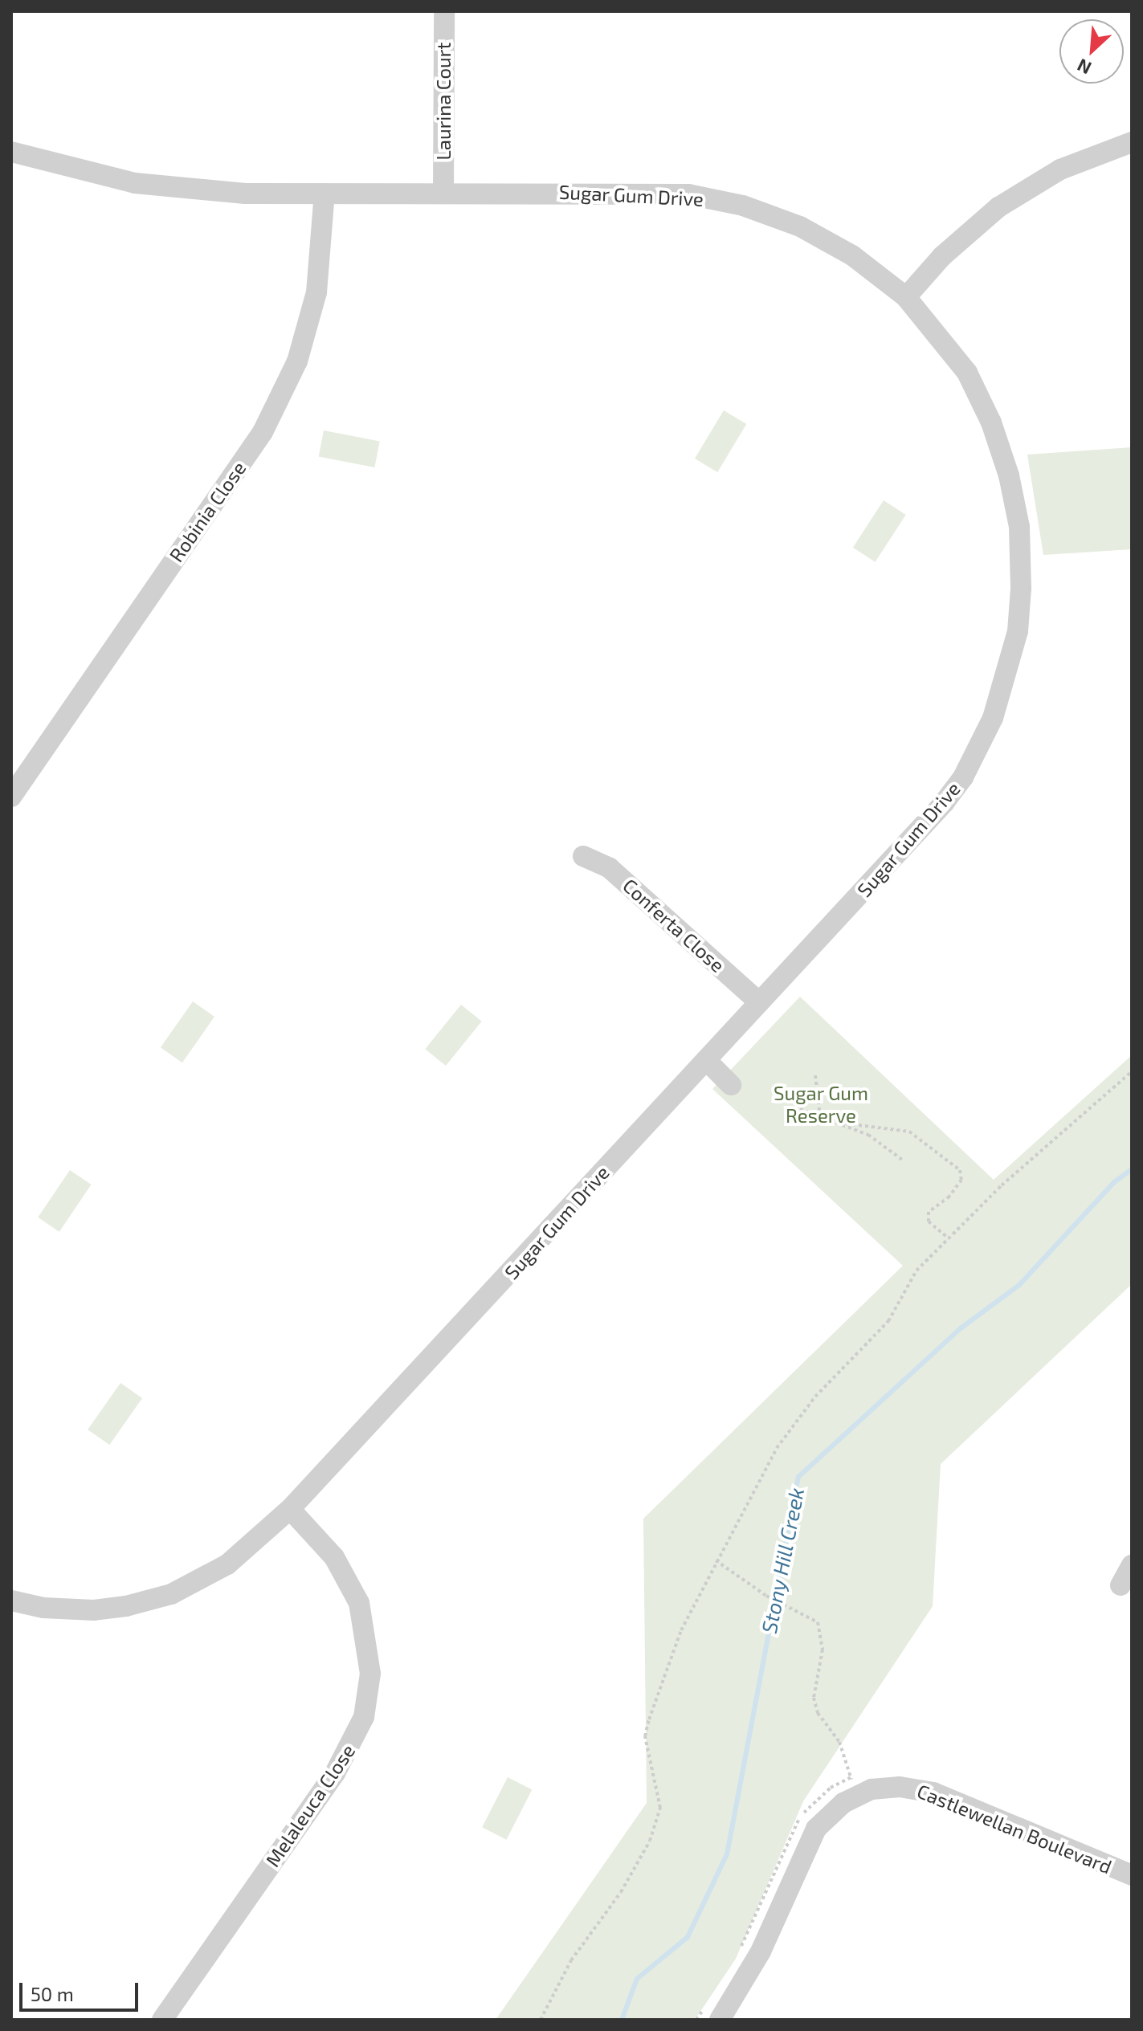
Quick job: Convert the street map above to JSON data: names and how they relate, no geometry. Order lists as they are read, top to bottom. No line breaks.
{"streets":{"street":["Laurina Court","Sugar Gum Drive","Robinia Close","Conferta Close","Melaleuca Close","Castlewellan Boulevard"]},"crossings":[["Laurina Court","Sugar Gum Drive"],["Sugar Gum Drive","Robinia Close"],["Sugar Gum Drive","Conferta Close"],["Sugar Gum Drive","Melaleuca Close"]],"water":["Stony Hill Creek"],"parks":["Sugar Gum Reserve"],"scale_bar":"50 m","north":"bottom left"}
